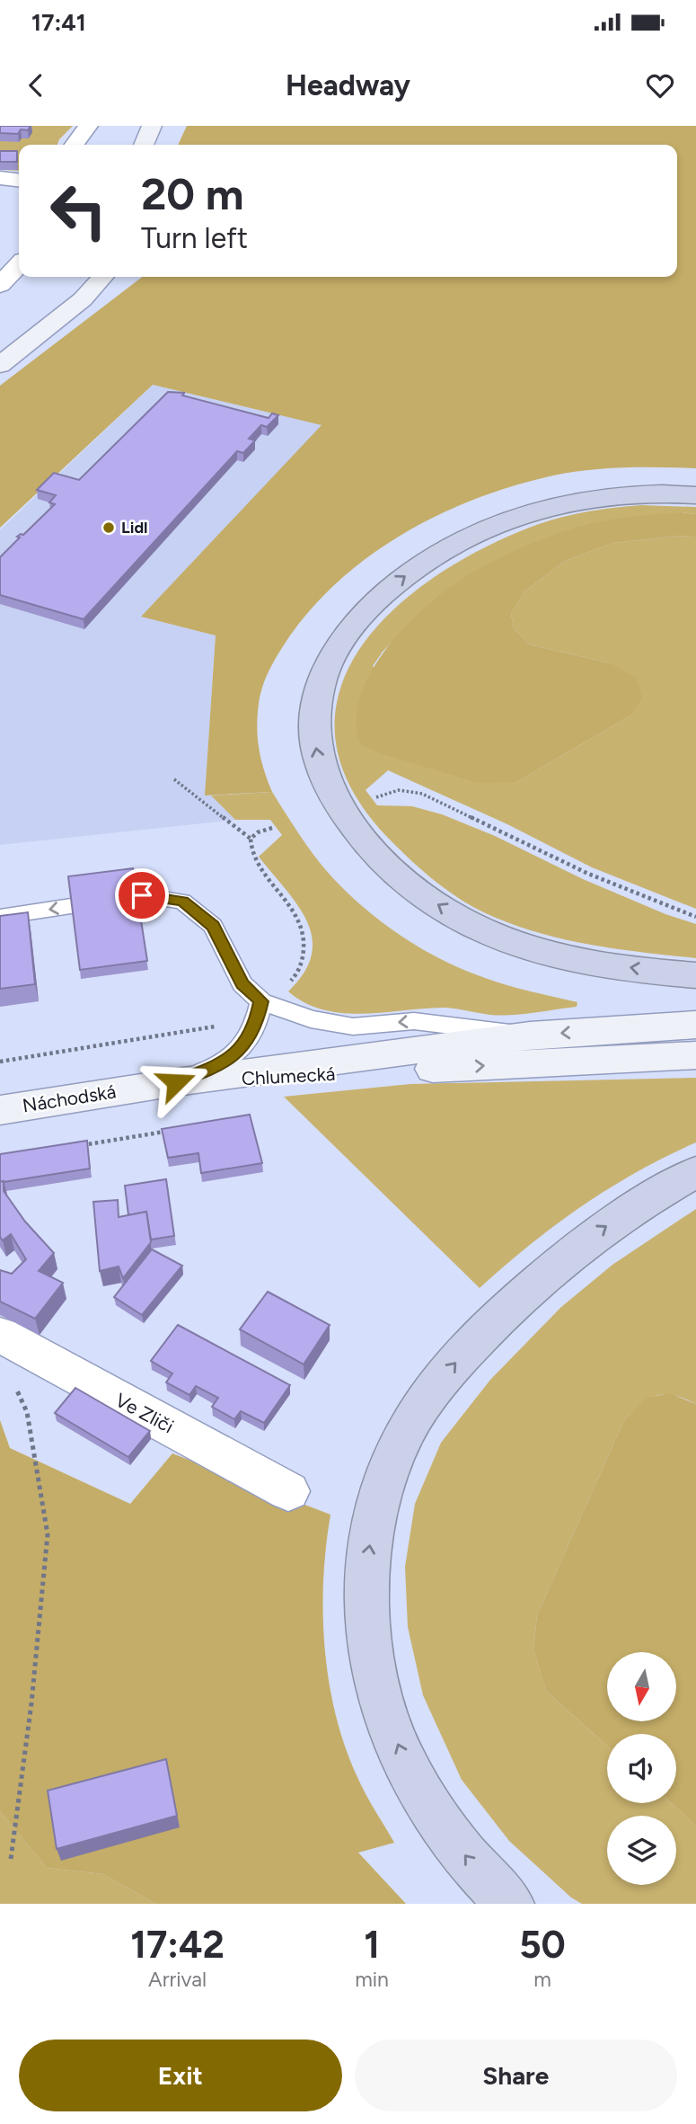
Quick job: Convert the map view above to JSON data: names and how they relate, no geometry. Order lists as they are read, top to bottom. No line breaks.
{"streets":{"main road":["Chlumecká","Náchodská"],"street":["Ve Zliči"]},"crossings":[["Chlumecká","Náchodská"]],"places":["Lidl"],"north":"bottom","page":{"status":"17:41","header":"Headway","turn":["20 m","Turn left"],"eta":["17:42","Arrival","1","min","50","m"],"buttons":["Exit","Share"]}}
